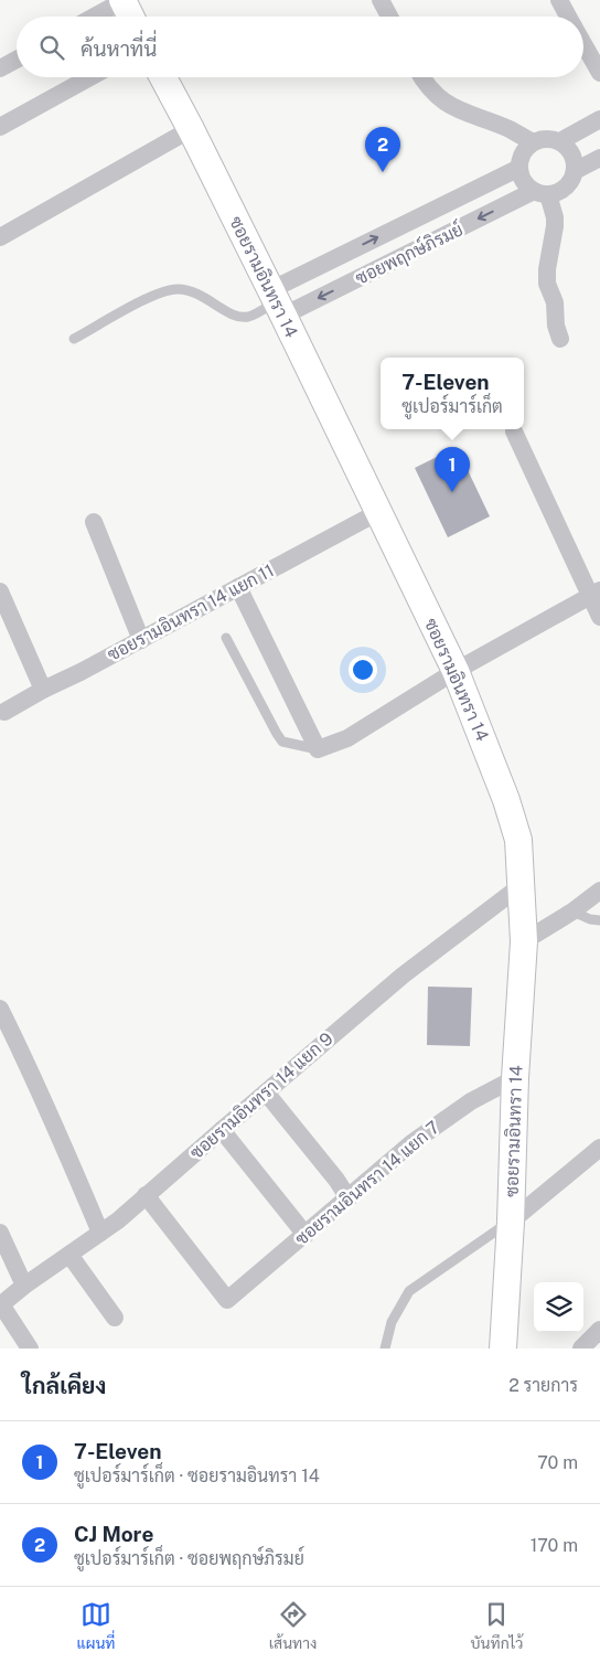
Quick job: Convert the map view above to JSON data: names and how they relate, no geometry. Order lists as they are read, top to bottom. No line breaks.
{"streets":{"street":["ซอยพฤกษ์ภิรมย์","ซอยรามอินทรา 14","ซอยรามอินทรา 14 แยก 11","ซอยรามอินทรา 14 แยก 9","ซอยรามอินทรา 14 แยก 7"]},"crossings":[["ซอยพฤกษ์ภิรมย์","ซอยรามอินทรา 14"],["ซอยรามอินทรา 14","ซอยรามอินทรา 14 แยก 11"],["ซอยรามอินทรา 14","ซอยรามอินทรา 14 แยก 9"],["ซอยรามอินทรา 14","ซอยรามอินทรา 14 แยก 7"],["ซอยรามอินทรา 14 แยก 9","ซอยรามอินทรา 14 แยก 7"]],"page":{"search":"ค้นหาที่นี่","pins":["2","1"],"popup":["7-Eleven","ซูเปอร์มาร์เก็ต"],"heading":["ใกล้เคียง","2 รายการ"],"list":[{"mark":"1","name":"7-Eleven","note":"ซูเปอร์มาร์เก็ต · ซอยรามอินทรา 14","value":"70 m"},{"mark":"2","name":"CJ More","note":"ซูเปอร์มาร์เก็ต · ซอยพฤกษ์ภิรมย์","value":"170 m"}],"nav":["แผนที่","เส้นทาง","บันทึกไว้"]}}
